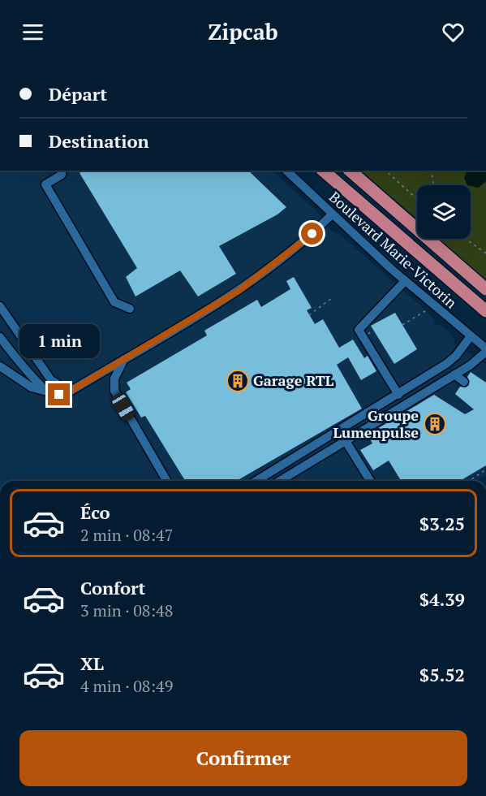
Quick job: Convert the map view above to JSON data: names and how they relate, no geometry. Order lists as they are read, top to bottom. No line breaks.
{"streets":{"street":["Boulevard Marie-Victorin"]},"places":{"building":["Garage RTL","Groupe Lumenpulse"]},"page":{"header":"Zipcab","banner":["Départ","Destination"],"bubble":"1 min","list":[{"name":"Éco","note":"2 min · 08:47","value":"$3.25"},{"name":"Confort","note":"3 min · 08:48","value":"$4.39"},{"name":"XL","note":"4 min · 08:49","value":"$5.52"}],"buttons":"Confirmer"}}
